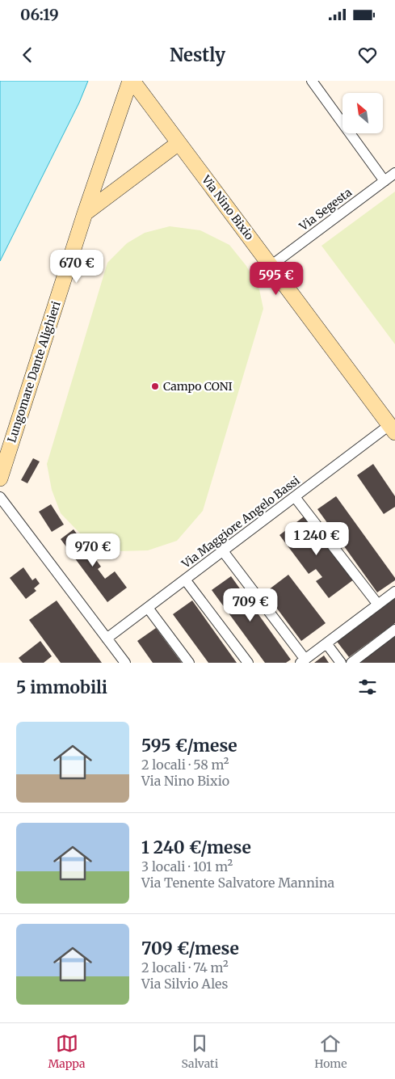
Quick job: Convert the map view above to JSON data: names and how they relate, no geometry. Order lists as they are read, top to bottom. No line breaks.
{"streets":{"street":["Via Nino Bixio","Via Segesta","Lungomare Dante Alighieri","Via Maggiore Angelo Bassi"]},"crossings":[["Via Nino Bixio","Via Segesta"],["Via Nino Bixio","Lungomare Dante Alighieri"],["Via Nino Bixio","Via Maggiore Angelo Bassi"]],"places":["Campo CONI"],"north":"top left","page":{"status":"06:19","header":"Nestly","price":["670 €","595 €","1 240 €","970 €","709 €"],"heading":"5 immobili","list":[{"name":"595 €/mese","note":"2 locali · 58 m² · Via Nino Bixio"},{"name":"1 240 €/mese","note":"3 locali · 101 m² · Via Tenente Salvatore Mannina"},{"name":"709 €/mese","note":"2 locali · 74 m² · Via Silvio Ales"}],"tabs":["Mappa","Salvati","Home"]}}
